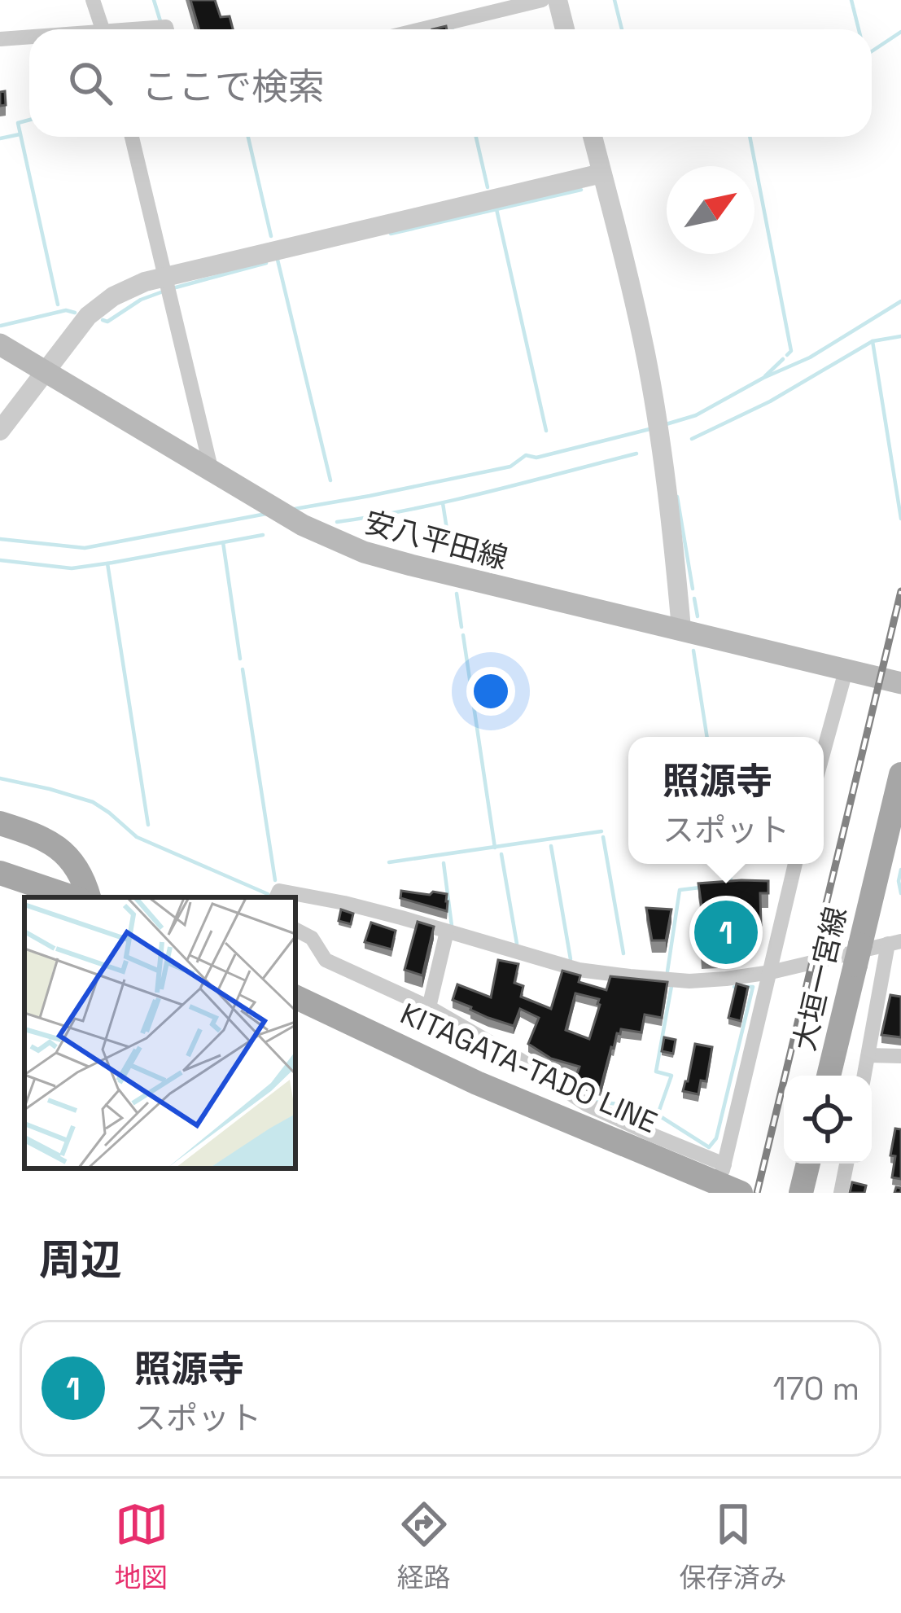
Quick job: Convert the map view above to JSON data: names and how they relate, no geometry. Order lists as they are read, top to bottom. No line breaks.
{"streets":{"main road":["安八平田線","大垣一宮線","KITAGATA-TADO LINE"]},"north":"top right","page":{"search":"ここで検索","popup":["照源寺","スポット"],"pins":"1","heading":"周辺","list":[{"mark":"1","name":"照源寺","note":"スポット","value":"170 m"}],"nav":["地図","経路","保存済み"]}}
